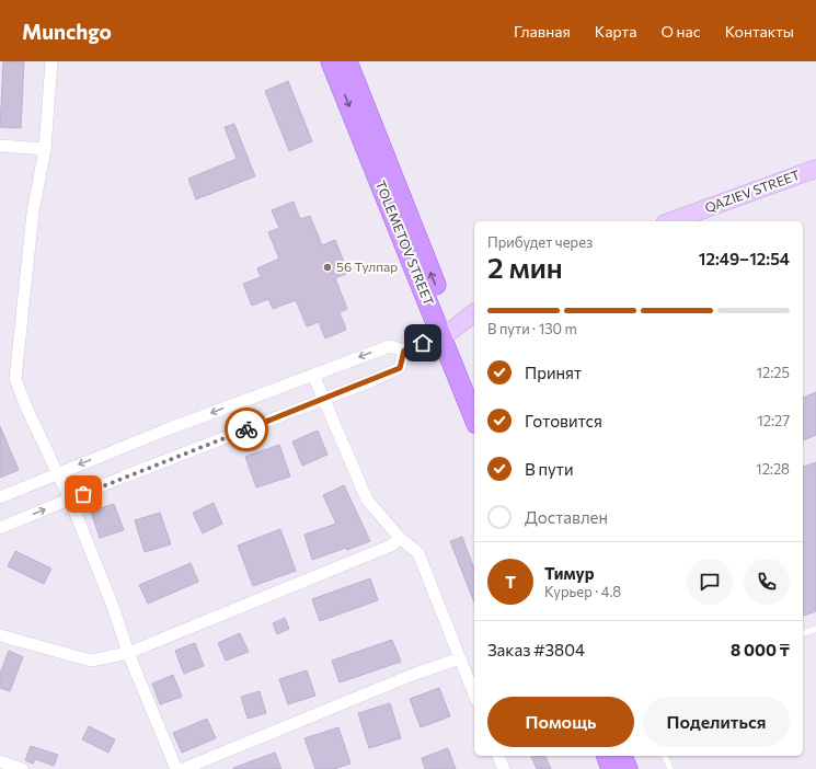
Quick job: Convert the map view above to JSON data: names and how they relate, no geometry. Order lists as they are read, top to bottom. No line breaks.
{"streets":{"main road":["TOLEMETOV STREET"],"street":["QAZIEV STREET"]},"places":["56 Тулпар"],"page":{"header":"Munchgo","nav":["Главная","Карта","О нас","Контакты"],"heading":["2 мин","Прибудет через","12:49–12:54"],"panel":["Тимур","Курьер · 4.8","Заказ #3804","8 000 ₸"],"bar":"В пути · 130 m","list":[["Принят","12:25"],["Готовится","12:27"],["В пути","12:28"],"Доставлен"],"round":"Т","buttons":["Помощь","Поделиться"]}}
